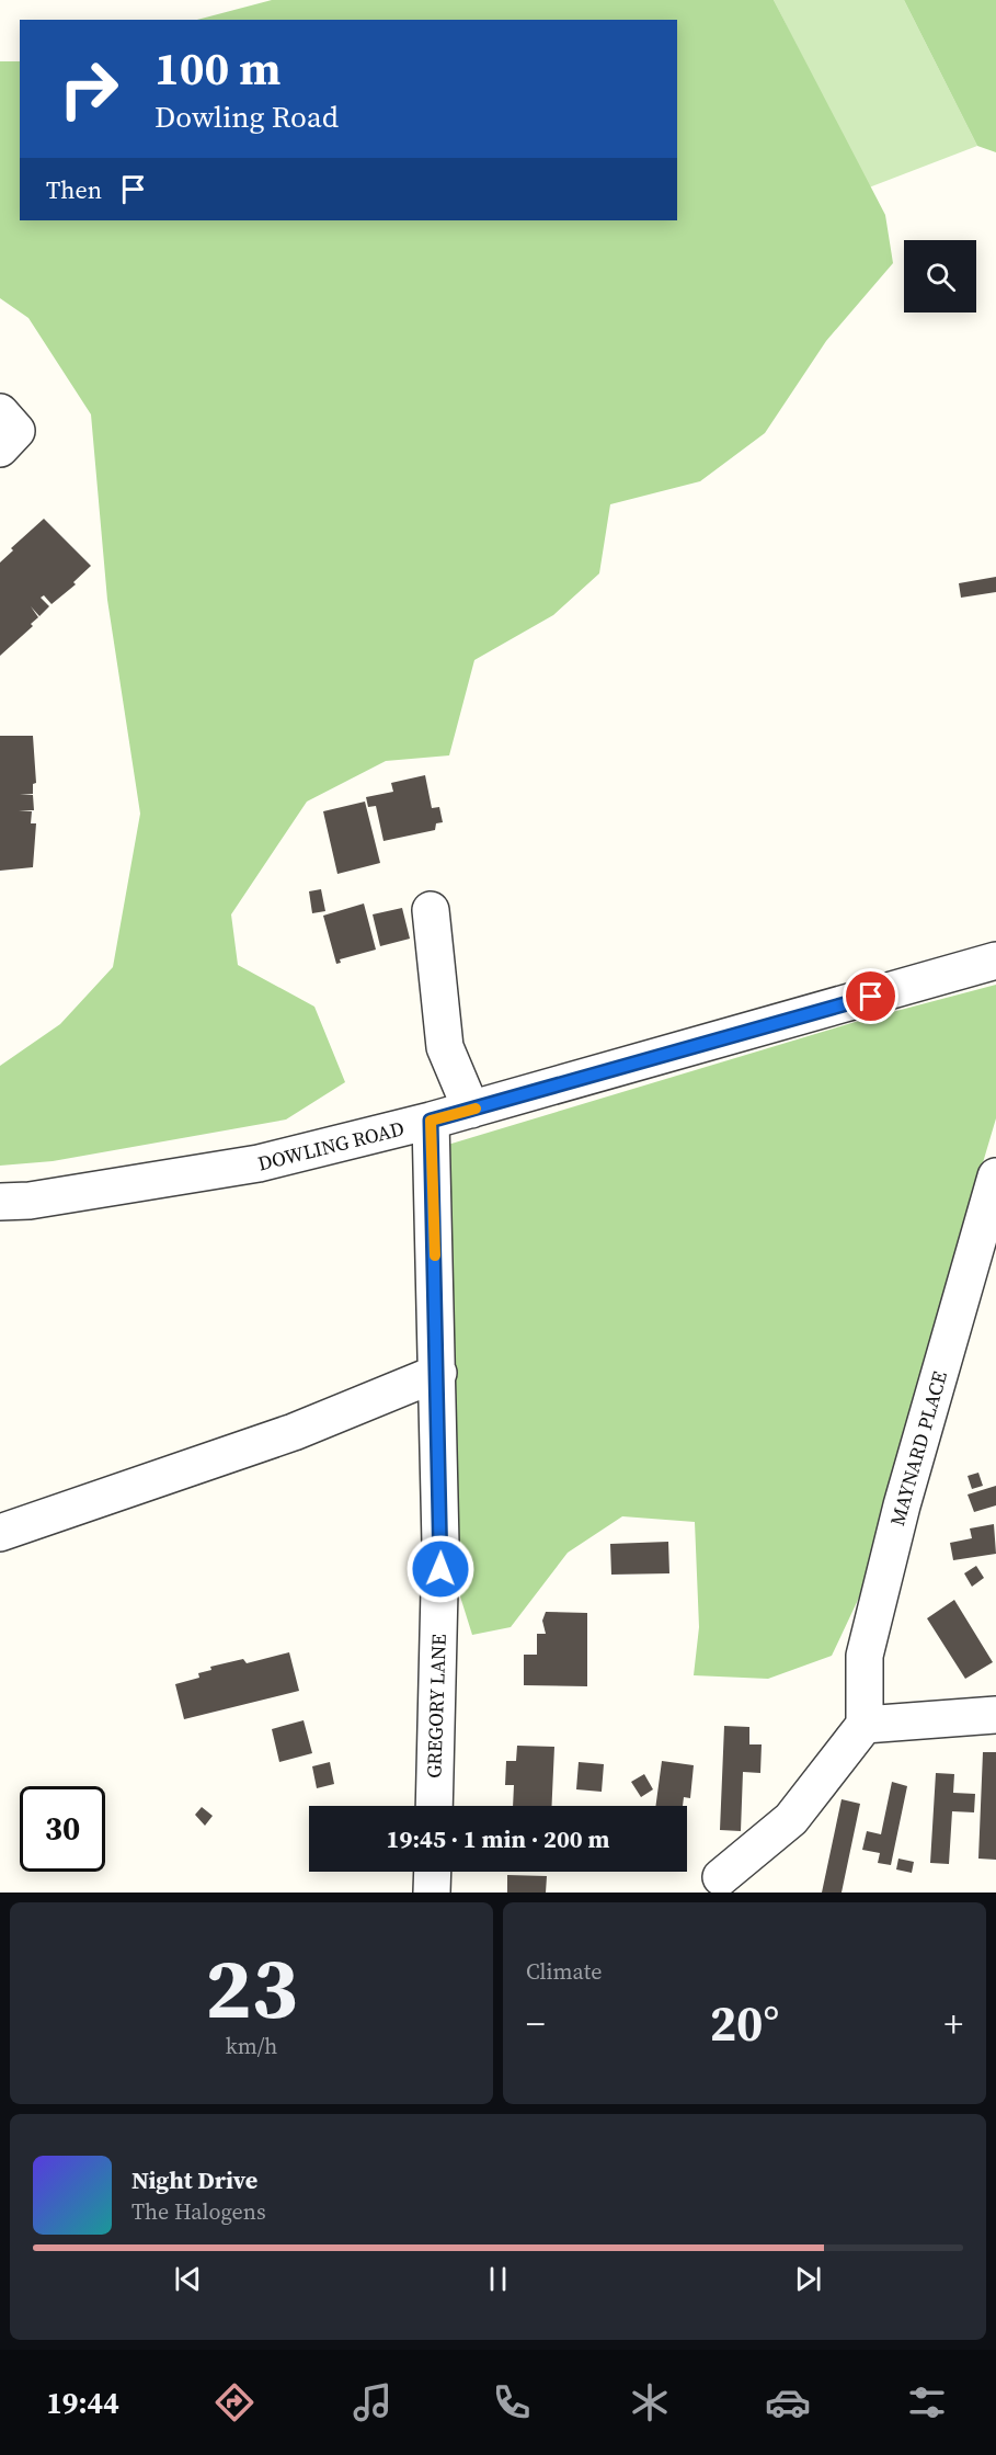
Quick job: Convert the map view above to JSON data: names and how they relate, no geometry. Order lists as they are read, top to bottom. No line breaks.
{"streets":{"street":["DOWLING ROAD","MAYNARD PLACE","GREGORY LANE"]},"crossings":[["DOWLING ROAD","GREGORY LANE"]],"page":{"turn":["100 m","Dowling Road"],"then":"Then","limit":"30","trip":"19:45 · 1 min · 200 m","tile":[["23","km/h"],"Climate"],"heat":["−","20°","+"],"song":["Night Drive","The Halogens"],"tabs":"19:44"}}
